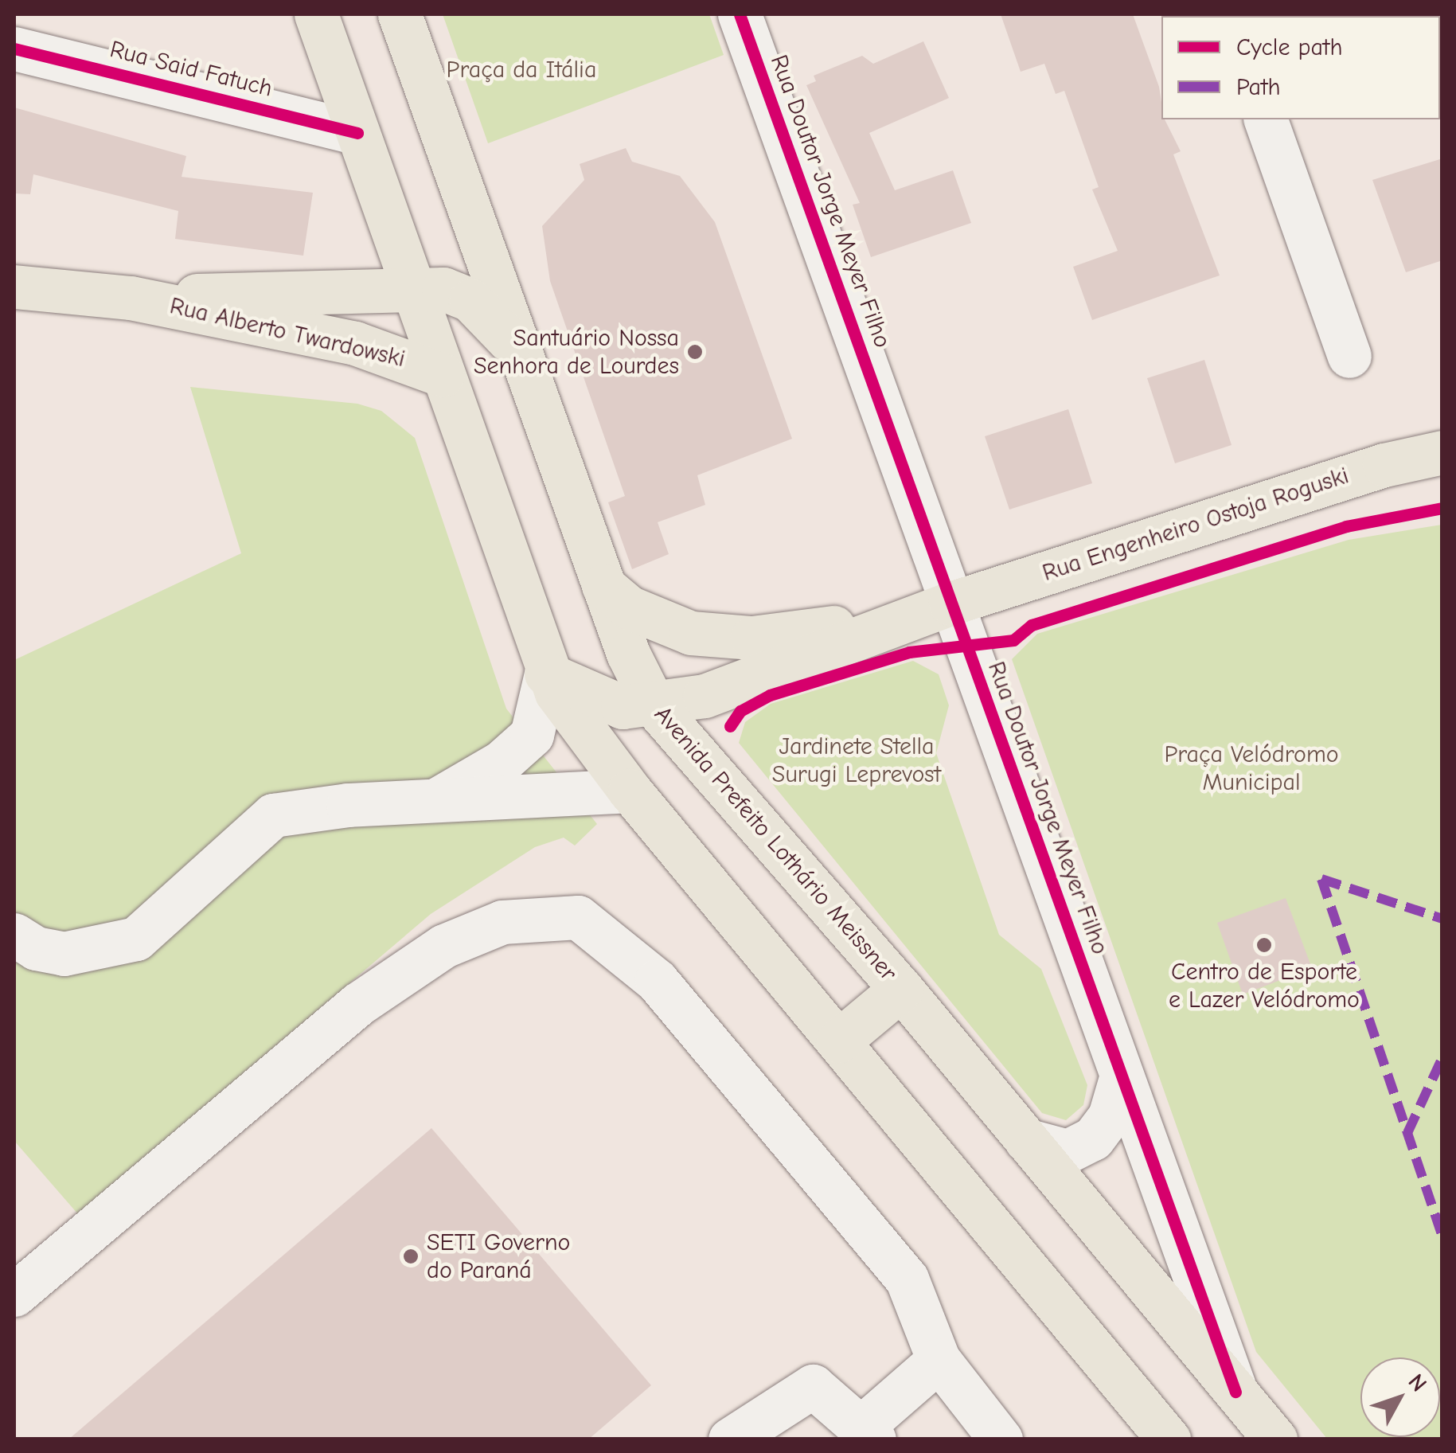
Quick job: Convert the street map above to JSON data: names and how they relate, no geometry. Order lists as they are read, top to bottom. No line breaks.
{"streets":{"main road":["Rua Alberto Twardowski","Rua Engenheiro Ostoja Roguski","Avenida Prefeito Lothário Meissner"],"street":["Rua Said Fatuch","Rua Doutor Jorge Meyer Filho"]},"crossings":[["Rua Doutor Jorge Meyer Filho","Rua Engenheiro Ostoja Roguski"],["Rua Doutor Jorge Meyer Filho","Avenida Prefeito Lothário Meissner"],["Rua Alberto Twardowski","Avenida Prefeito Lothário Meissner"],["Rua Engenheiro Ostoja Roguski","Avenida Prefeito Lothário Meissner"]],"parks":["Praça da Itália","Jardinete Stella Surugi Leprevost","Praça Velódromo Municipal"],"places":["Santuário Nossa Senhora de Lourdes","Centro de Esporte e Lazer Velódromo","SETI Governo do Paraná"],"legend":["Cycle path","Path"],"north":"top right"}
